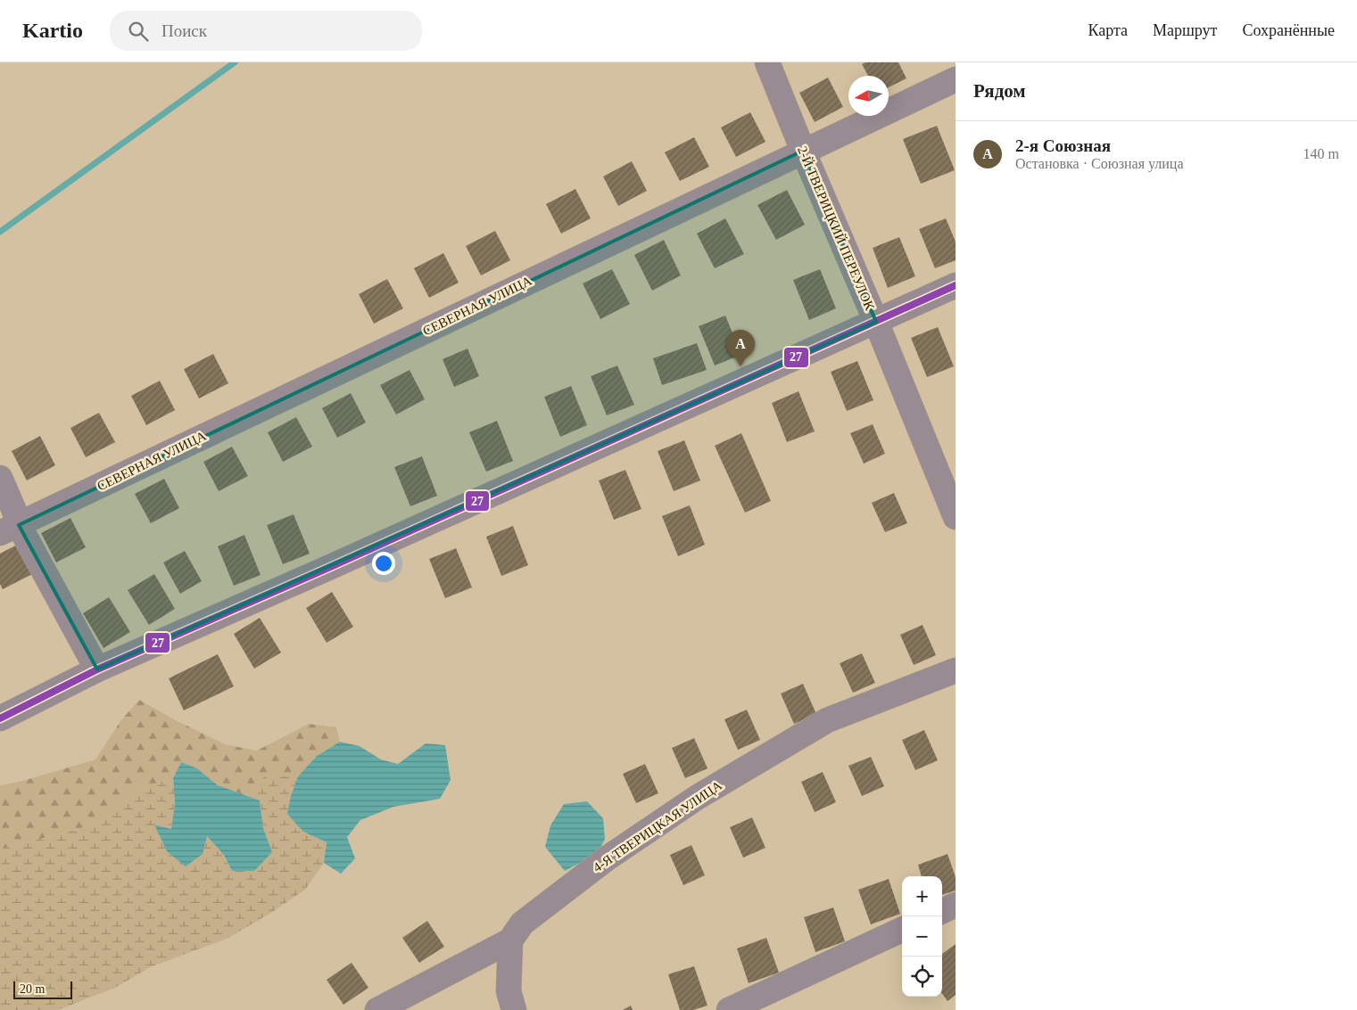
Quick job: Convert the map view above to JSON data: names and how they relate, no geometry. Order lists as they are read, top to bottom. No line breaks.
{"streets":{"street":["2-Й ТВЕРИЦКИЙ ПЕРЕУЛОК","СЕВЕРНАЯ УЛИЦА","4-Я ТВЕРИЦКАЯ УЛИЦА"]},"crossings":[["2-Й ТВЕРИЦКИЙ ПЕРЕУЛОК","СЕВЕРНАЯ УЛИЦА"]],"lines":["transit line 27"],"scale_bar":"20 m","north":"left","page":{"header":"Kartio","search":"Поиск","nav":["Карта","Маршрут","Сохранённые"],"heading":"Рядом","list":[{"mark":"A","name":"2-я Союзная","note":"Остановка · Союзная улица","value":"140 m"}],"pins":"A","map_buttons":["+","−"],"scale":"20 m"}}
